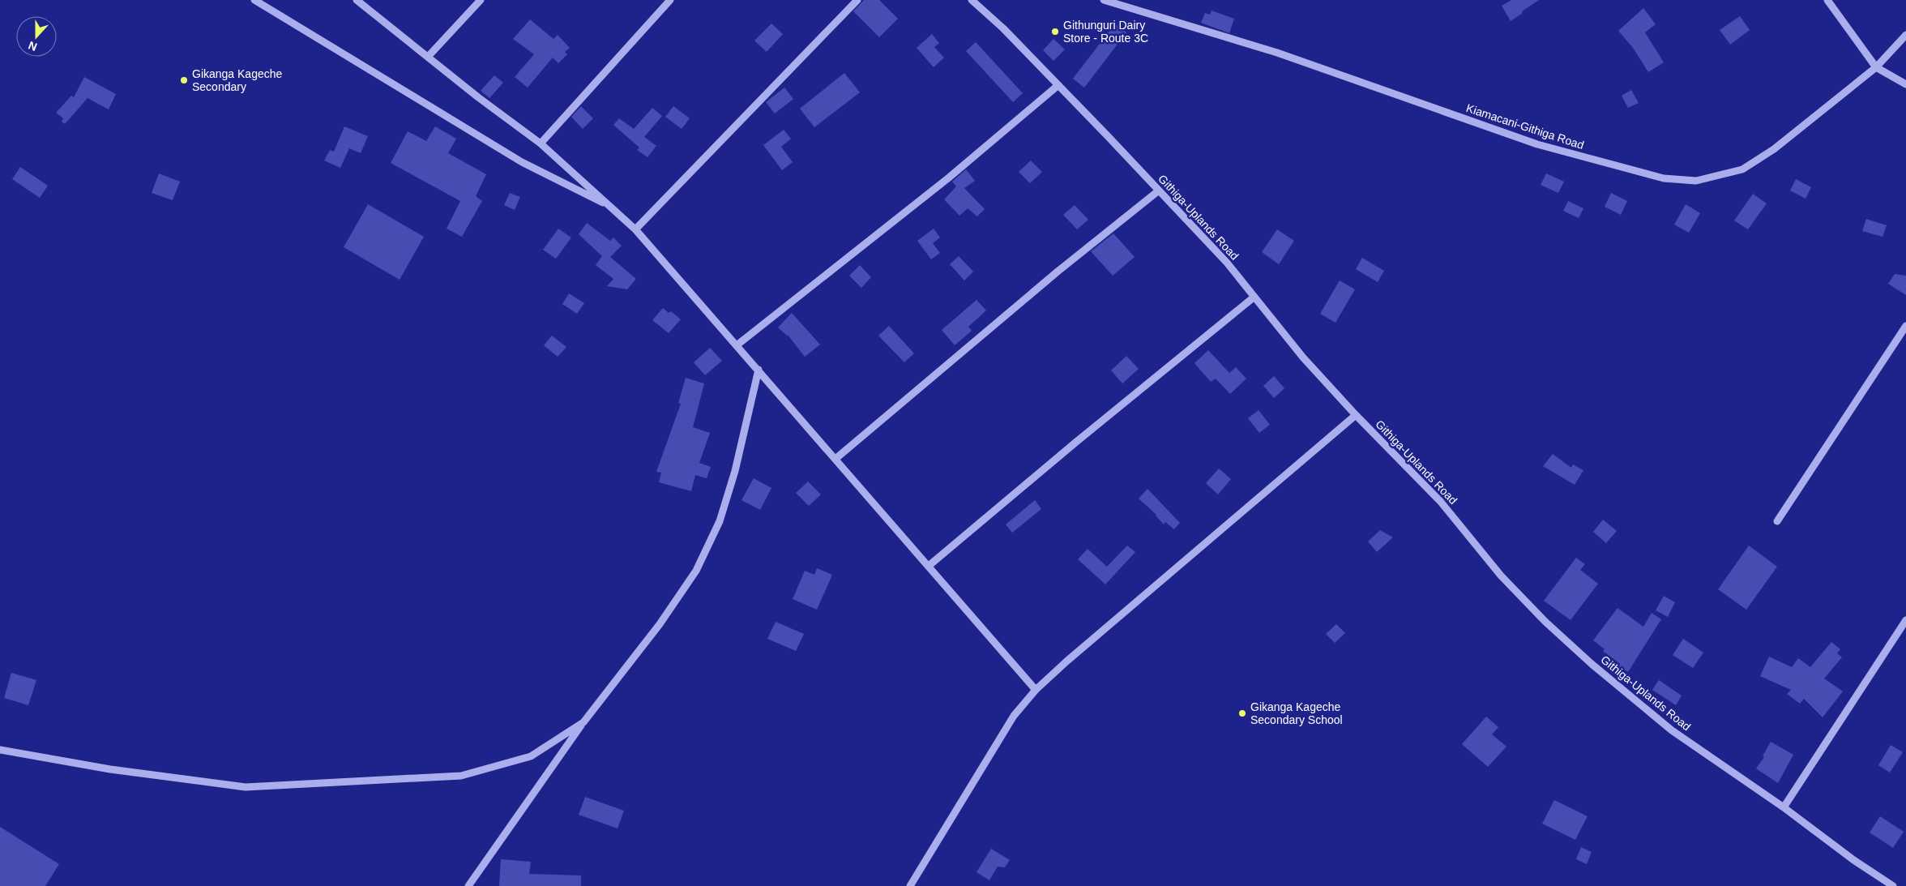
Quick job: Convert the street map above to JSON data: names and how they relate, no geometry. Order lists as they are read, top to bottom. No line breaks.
{"streets":{"street":["Kiamacani-Githiga Road","Githiga-Uplands Road"]},"places":["Githunguri Dairy Store - Route 3C","Gikanga Kageche Secondary","Gikanga Kageche Secondary School"],"north":"bottom"}
